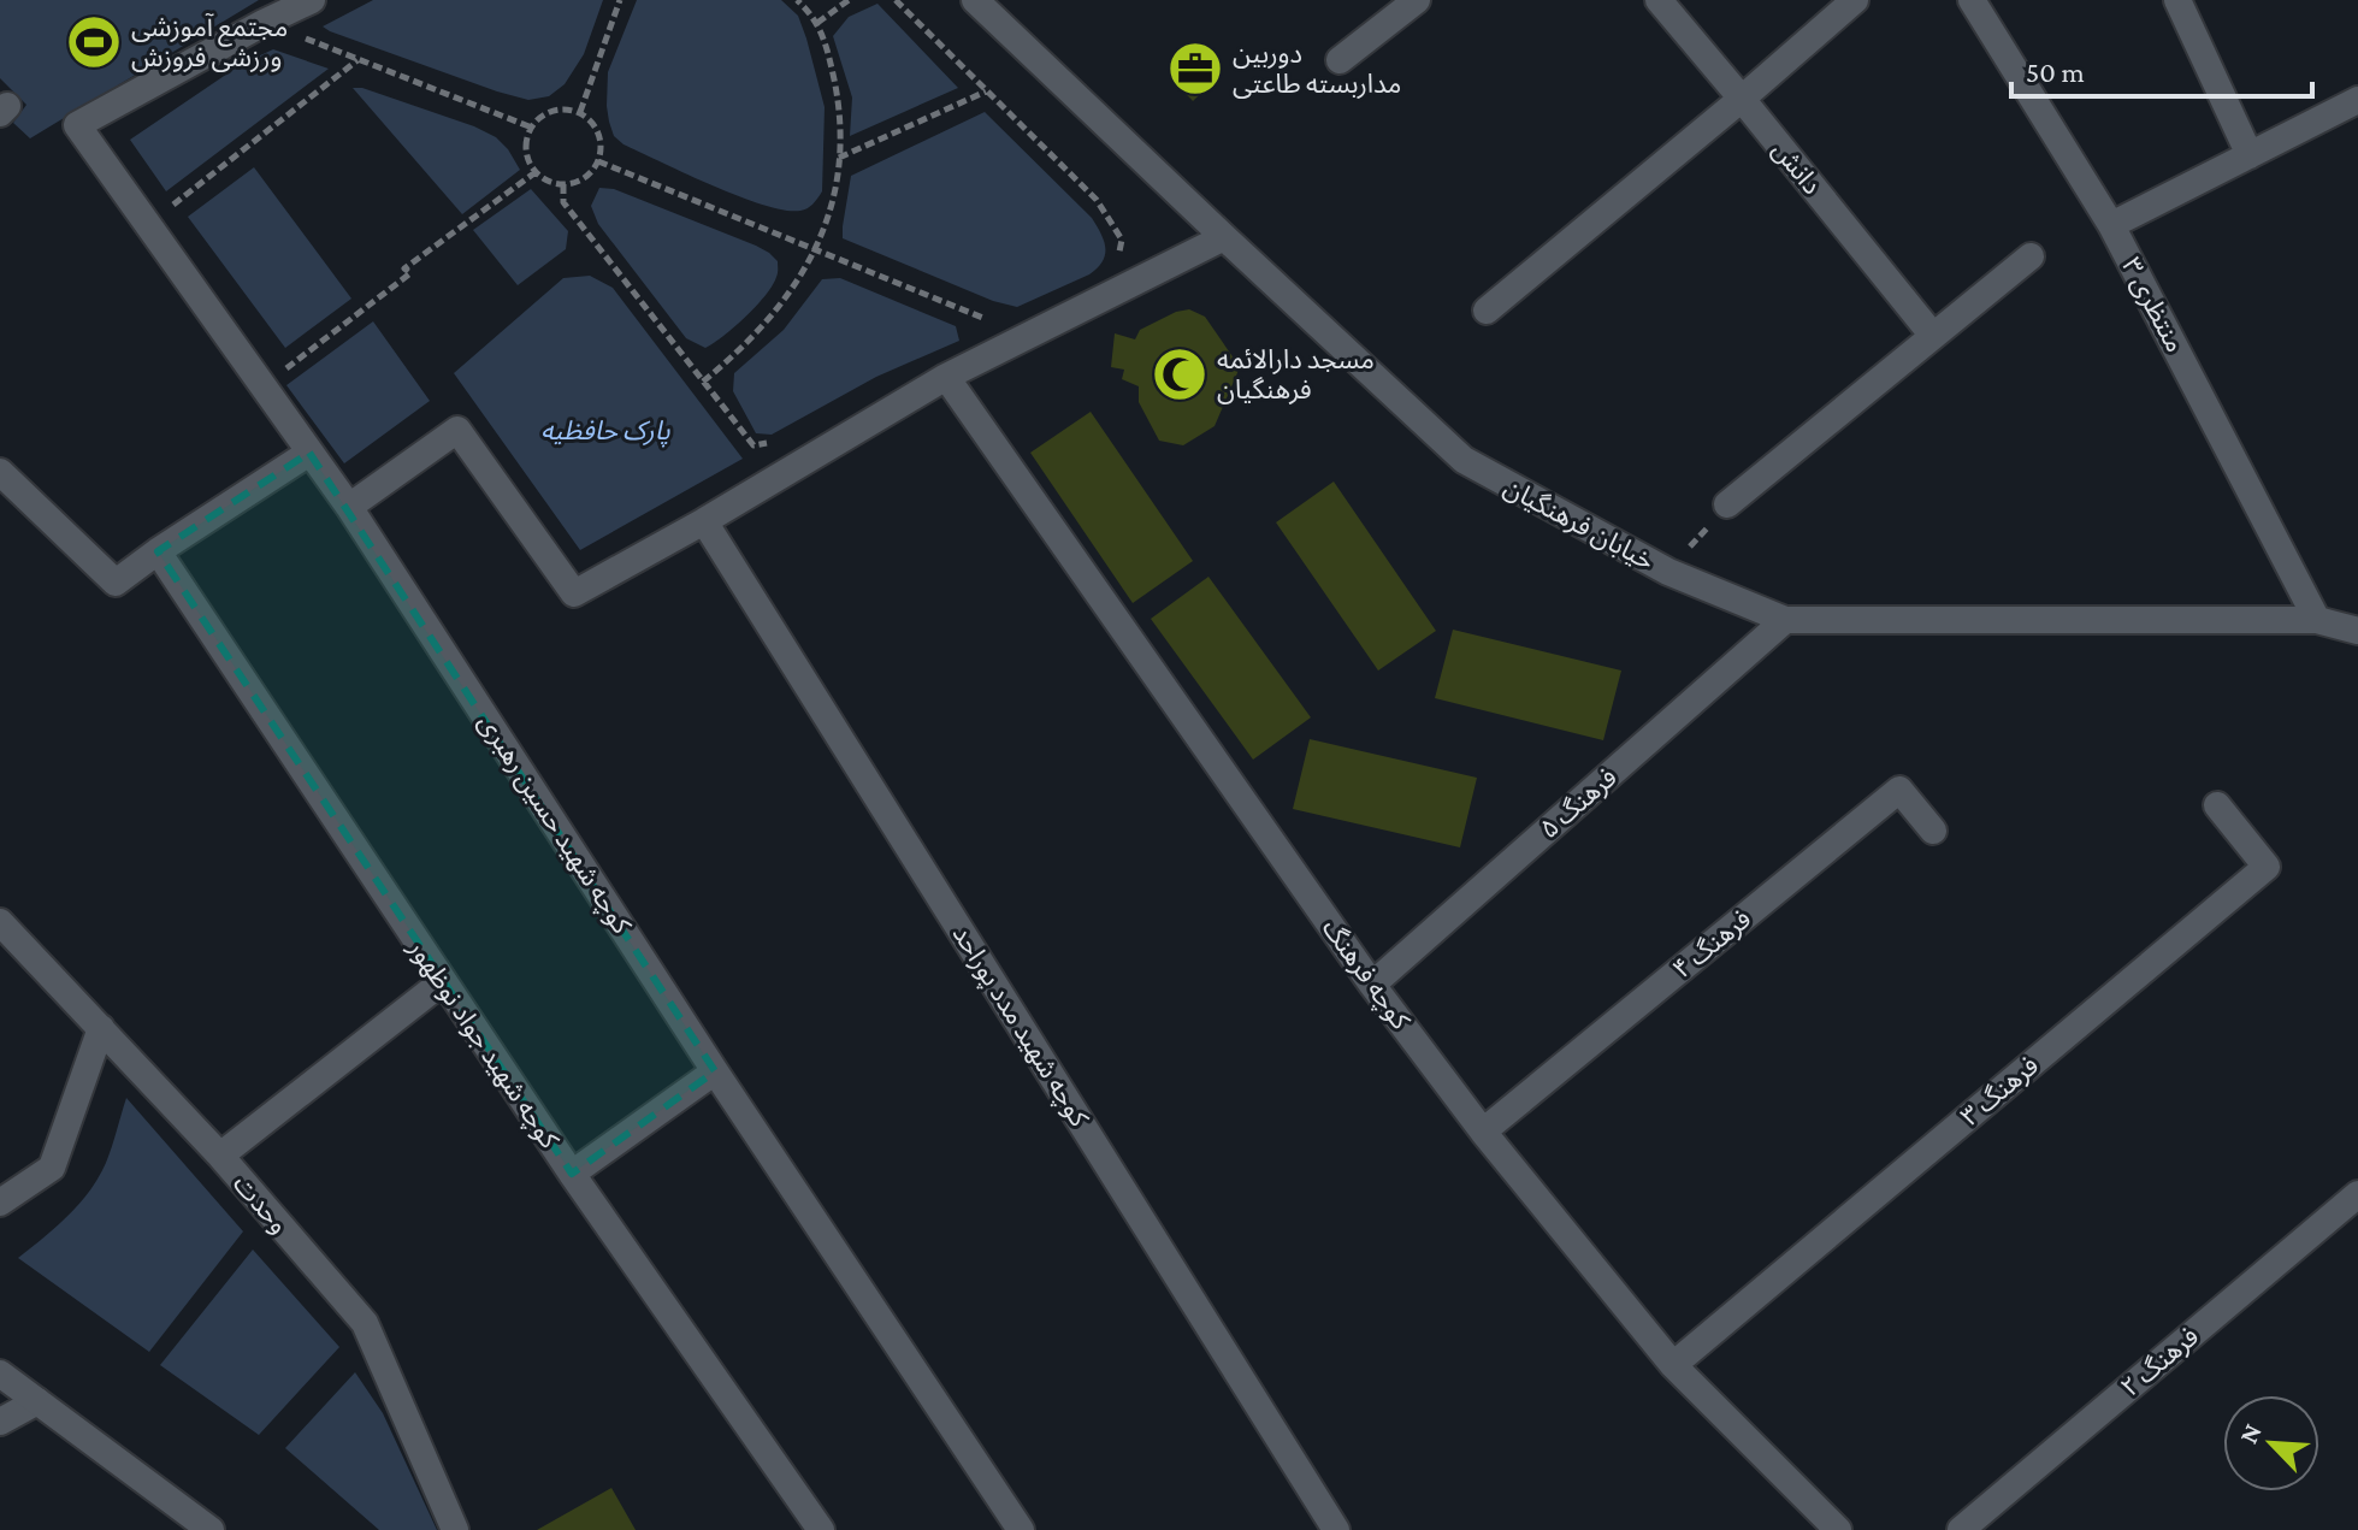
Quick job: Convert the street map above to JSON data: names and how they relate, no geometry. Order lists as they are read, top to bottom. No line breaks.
{"streets":{"street":["دانش","منتظری ۳","خیابان فرهنگیان","فرهنگ ۵","کوچه شهید حسین رهبری","فرهنگ ۴","کوچه فرهنگ","کوچه شهید مدد پوراحد","کوچه شهید جواد نوظهور","فرهنگ ۳","وحدت","فرهنگ ۲"]},"crossings":[["منتظری ۳","خیابان فرهنگیان"],["خیابان فرهنگیان","فرهنگ ۵"],["فرهنگ ۵","کوچه فرهنگ"],["فرهنگ ۴","کوچه فرهنگ"],["کوچه فرهنگ","فرهنگ ۳"]],"parks":["پارک حافظیه"],"places":{"sports":["مجتمع آموزشی ورزشی فروزش"],"office":["دوربین مداربسته طاعتی"],"mosque":["مسجد دارالائمه فرهنگیان"]},"scale_bar":"50 m","north":"top left"}
